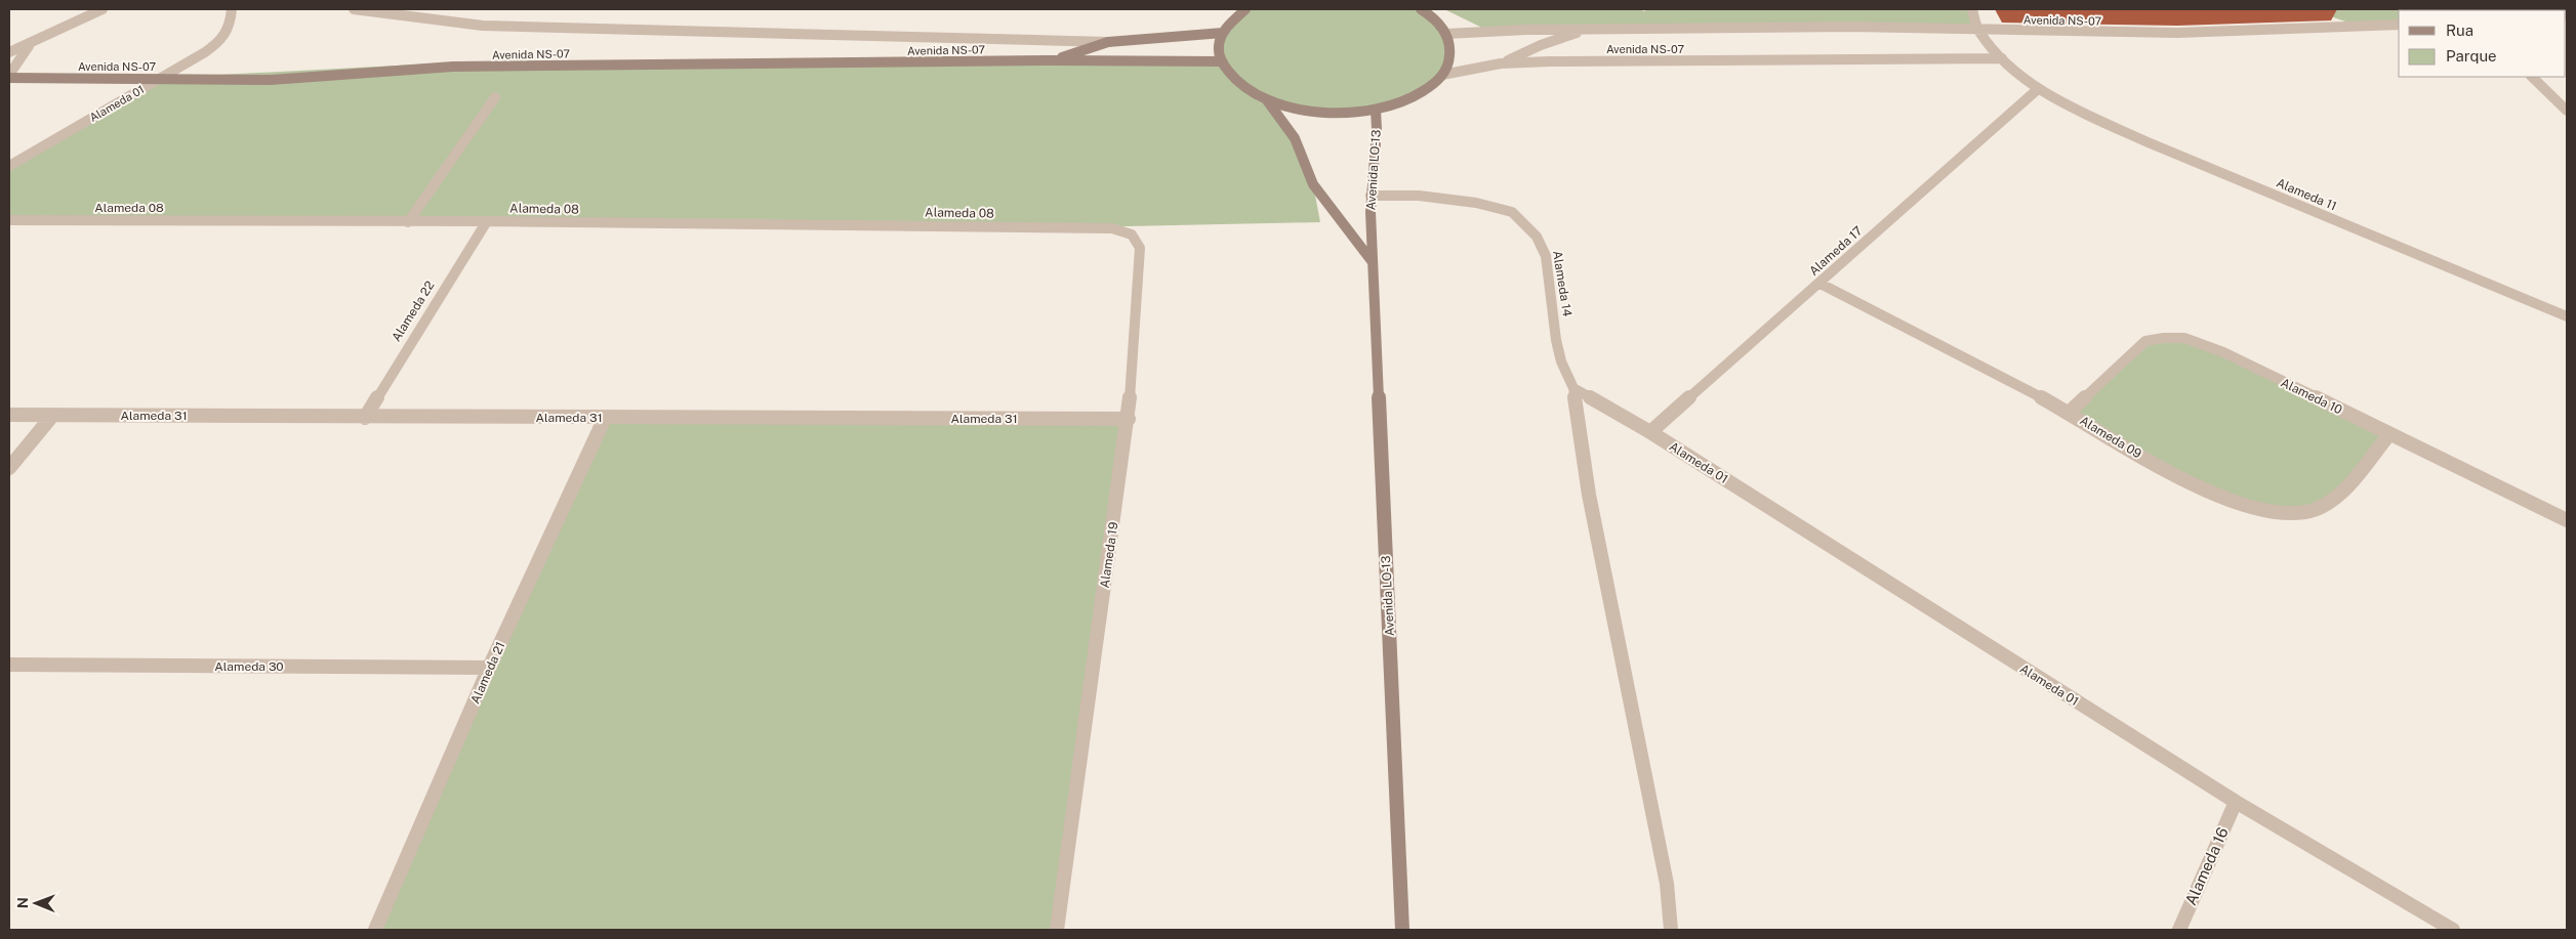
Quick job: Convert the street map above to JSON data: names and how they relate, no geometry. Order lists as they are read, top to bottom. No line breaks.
{"streets":{"street":["Avenida NS-07","Alameda 01","Avenida LO-13","Alameda 11","Alameda 08","Alameda 17","Alameda 14","Alameda 22","Alameda 10","Alameda 31","Alameda 09","Alameda 19","Alameda 30","Alameda 21","Alameda 16"]},"crossings":[["Avenida NS-07","Alameda 01"],["Avenida NS-07","Alameda 11"],["Alameda 01","Alameda 17"],["Alameda 01","Alameda 14"],["Alameda 01","Alameda 16"],["Avenida LO-13","Alameda 14"],["Alameda 11","Alameda 17"],["Alameda 08","Alameda 22"],["Alameda 08","Alameda 19"],["Alameda 17","Alameda 09"],["Alameda 22","Alameda 31"],["Alameda 10","Alameda 09"],["Alameda 31","Alameda 19"],["Alameda 31","Alameda 21"],["Alameda 30","Alameda 21"]],"legend":["Rua","Parque"],"north":"left"}
